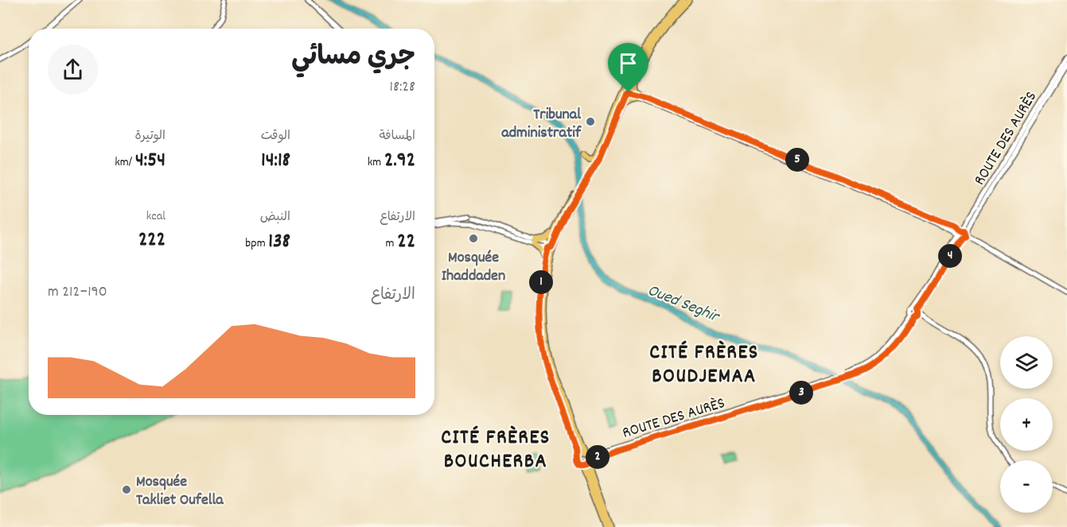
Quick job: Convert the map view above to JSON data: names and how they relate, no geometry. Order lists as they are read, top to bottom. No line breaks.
{"streets":{"street":["ROUTE DES AURÈS"]},"districts":["CITÉ FRÈRES BOUDJEMAA","CITÉ FRÈRES BOUCHERBA"],"water":["Oued Seghir"],"places":["Tribunal administratif","Mosquée Ihaddaden","Mosquée Takliet Oufella"],"page":{"heading":["جري مسائي","18:28"],"stats":[["المسافة","2.92 km"],["الوقت","14:18"],["الوتيرة","4:54 /km"],["الارتفاع","22 m"],["النبض","138 bpm"],["kcal","222"]],"pins":["5","4","1","3","2"],"chart":["الارتفاع","190–212 m"],"map_buttons":["+","−"]}}
